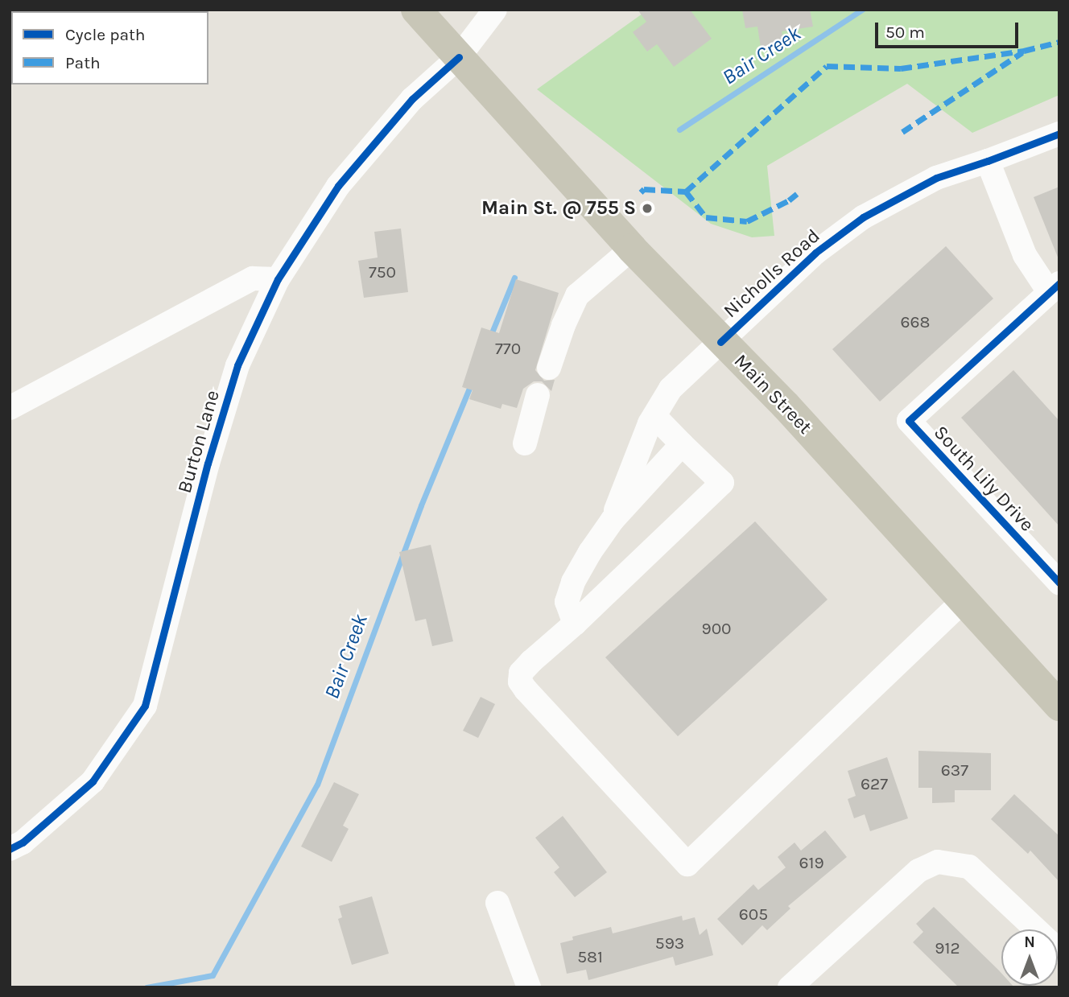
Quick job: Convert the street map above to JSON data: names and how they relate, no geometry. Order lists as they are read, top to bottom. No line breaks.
{"streets":{"main road":["Main Street"],"street":["Nicholls Road","Burton Lane","South Lily Drive"]},"crossings":[["Nicholls Road","Main Street"],["Main Street","Burton Lane"]],"water":["Bair Creek"],"places":["Main St. @ 755 S"],"house_numbers":["750","668","770","900","637","627","619","605","593","912","581"],"legend":["Cycle path","Path"],"scale_bar":"50 m","north":"top"}
